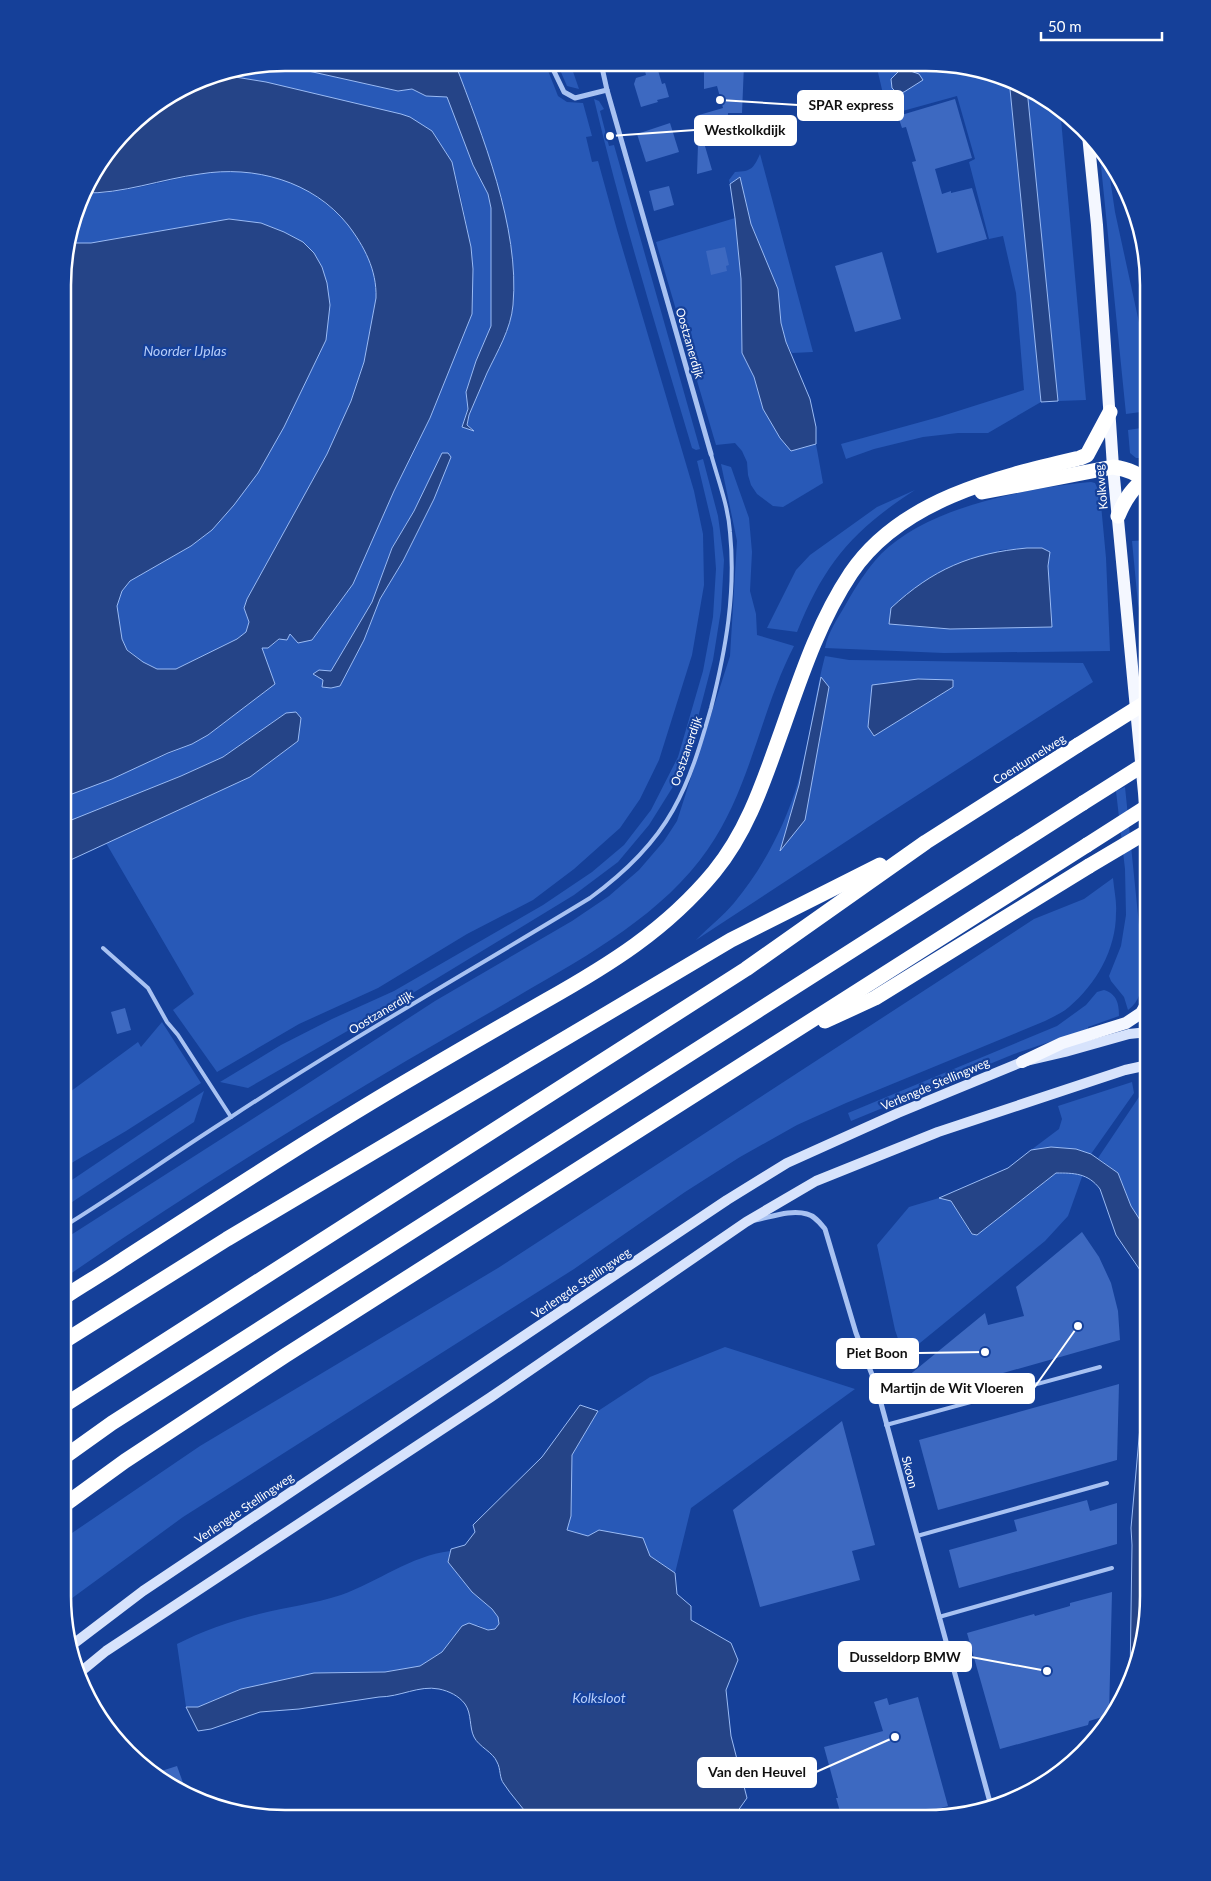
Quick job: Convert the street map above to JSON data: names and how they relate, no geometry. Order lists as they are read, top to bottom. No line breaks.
{"streets":{"highway":["Coentunnelweg"],"main road":["Kolkweg","Verlengde Stellingweg"],"street":["Oostzanerdijk","Skoon"]},"water":["Noorder IJplas","Kolksloot"],"places":["SPAR express","Westkolkdijk","Martijn de Wit Vloeren","Piet Boon","Dusseldorp BMW","Van den Heuvel"],"scale_bar":"50 m"}
